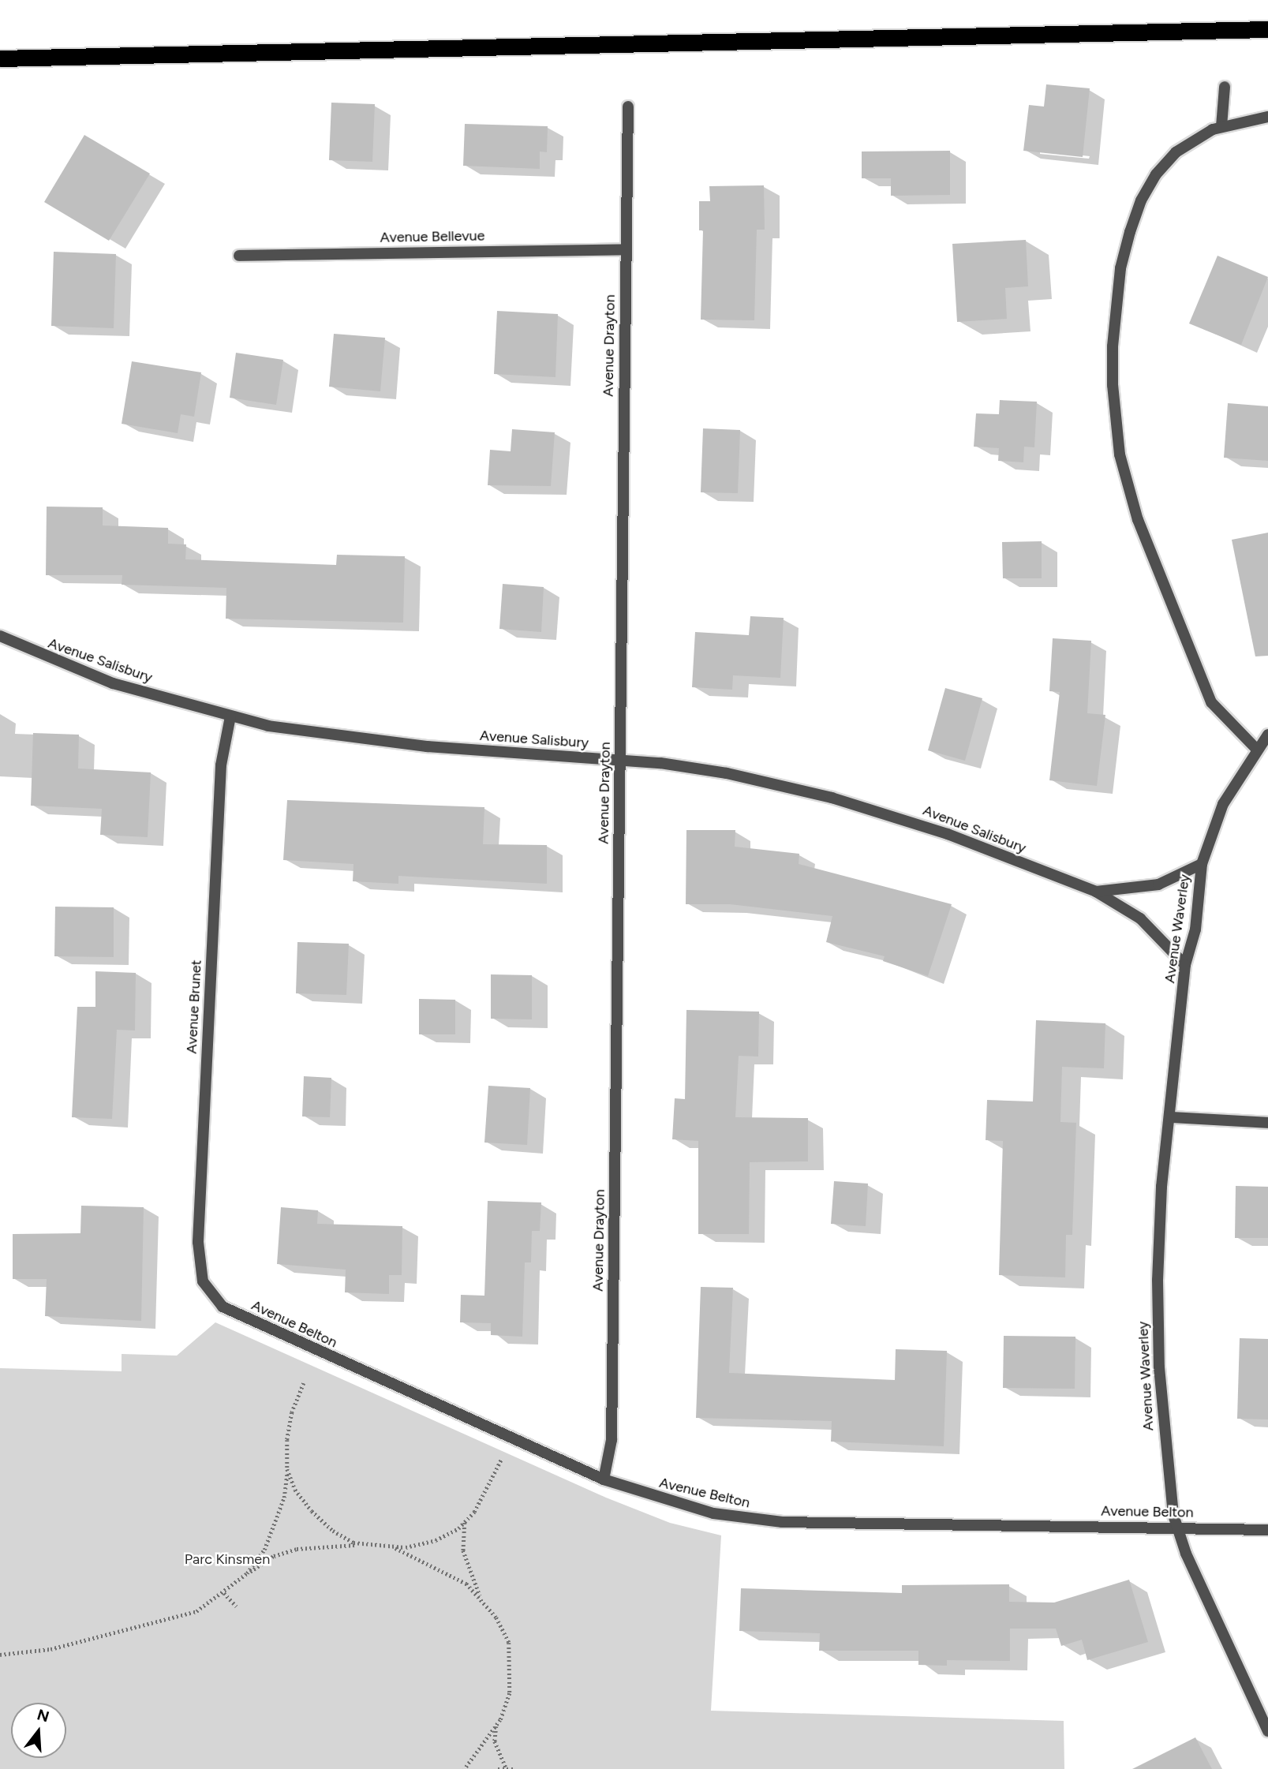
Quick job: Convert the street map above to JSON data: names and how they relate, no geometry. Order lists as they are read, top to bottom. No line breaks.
{"streets":{"street":["Avenue Bellevue","Avenue Drayton","Avenue Salisbury","Avenue Waverley","Avenue Brunet","Avenue Belton"]},"crossings":[["Avenue Bellevue","Avenue Drayton"],["Avenue Drayton","Avenue Salisbury"],["Avenue Drayton","Avenue Belton"],["Avenue Salisbury","Avenue Waverley"],["Avenue Salisbury","Avenue Brunet"],["Avenue Waverley","Avenue Belton"],["Avenue Brunet","Avenue Belton"]],"parks":["Parc Kinsmen"],"north":"top"}
